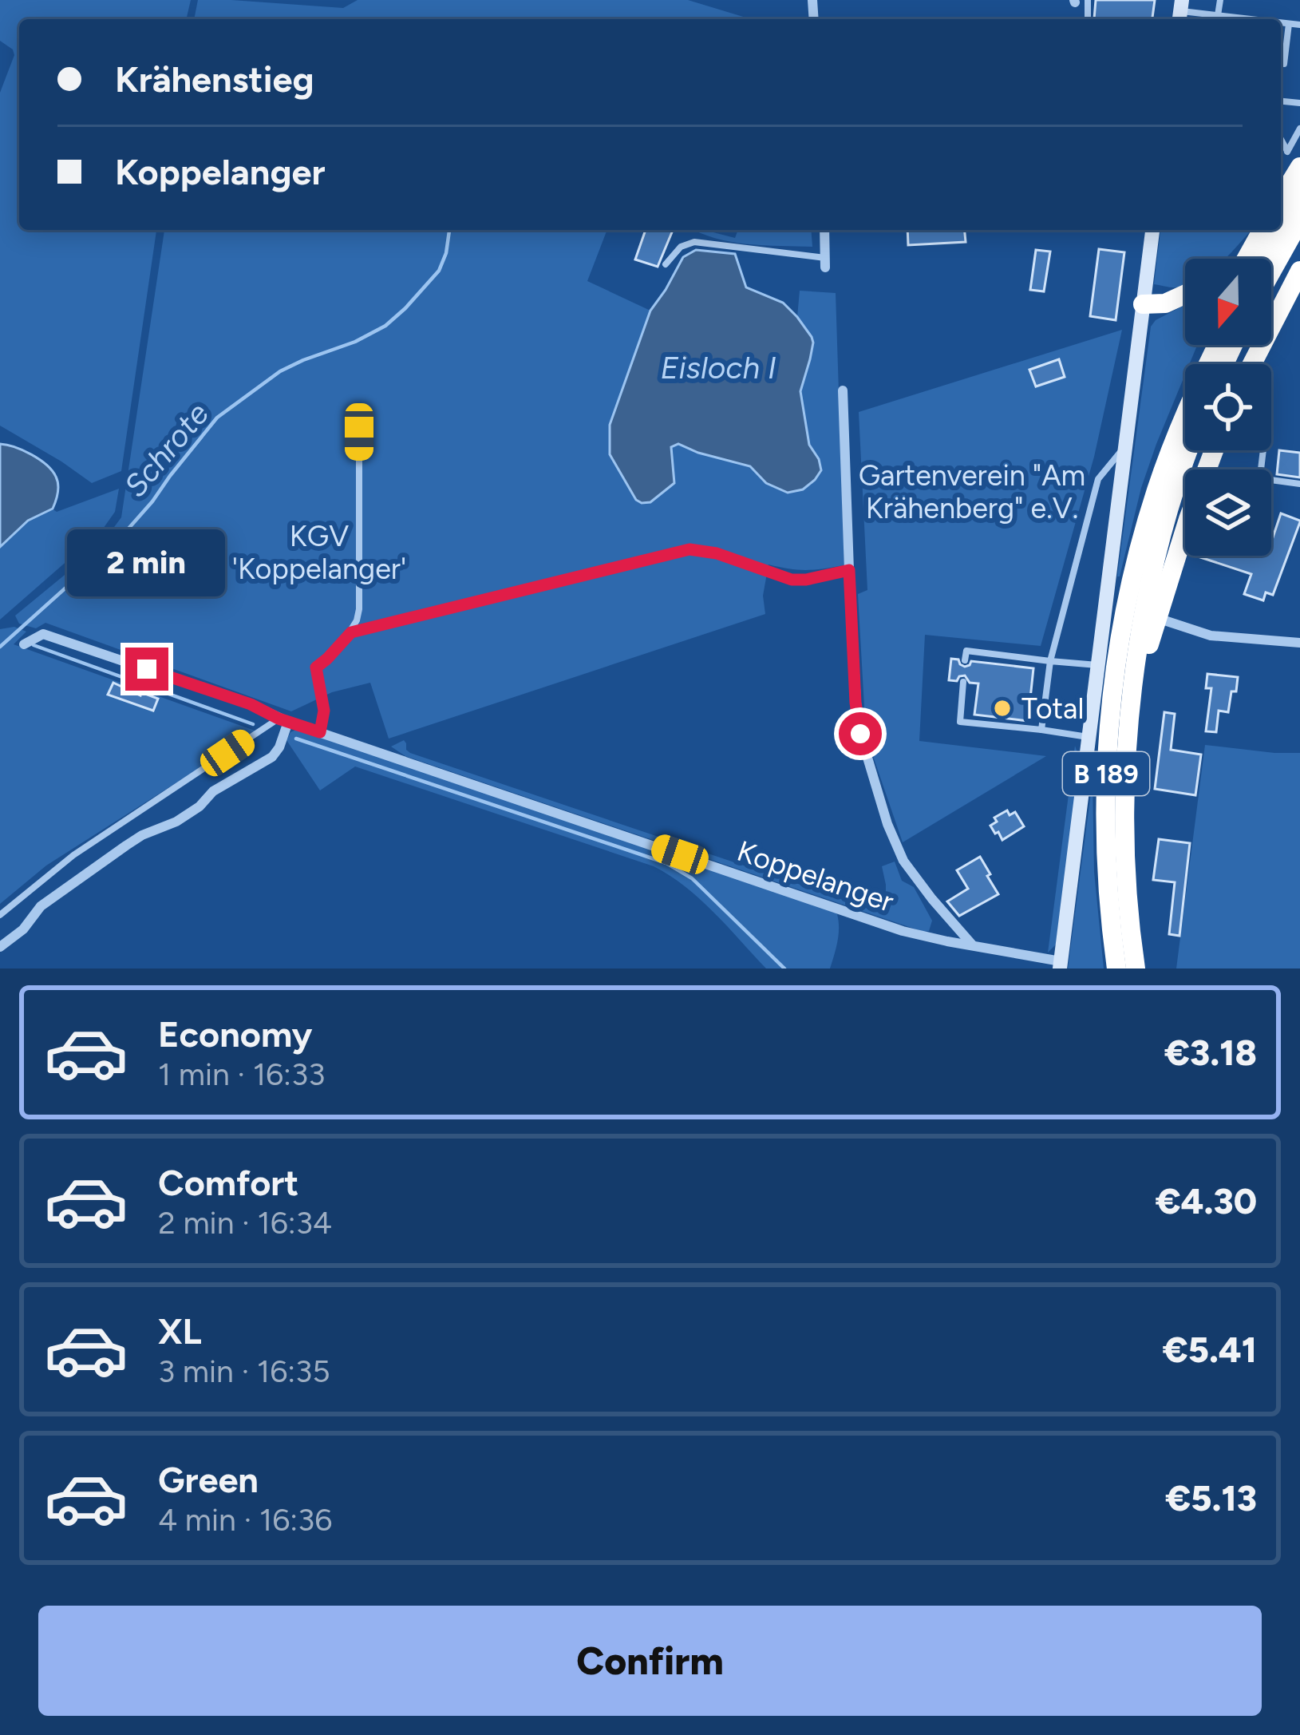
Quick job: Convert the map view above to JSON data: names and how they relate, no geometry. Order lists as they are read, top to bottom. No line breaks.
{"streets":{"highway":["B 189"],"street":["Koppelanger"]},"water":["Eisloch I","Schrote"],"parks":["Gartenverein \"Am Krähenberg\" e.V.","KGV 'Koppelanger'"],"places":["Total"],"north":"bottom","page":{"banner":["Krähenstieg","Koppelanger"],"bubble":"2 min","list":[{"name":"Economy","note":"1 min · 16:33","value":"€3.18"},{"name":"Comfort","note":"2 min · 16:34","value":"€4.30"},{"name":"XL","note":"3 min · 16:35","value":"€5.41"},{"name":"Green","note":"4 min · 16:36","value":"€5.13"}],"buttons":"Confirm"}}
